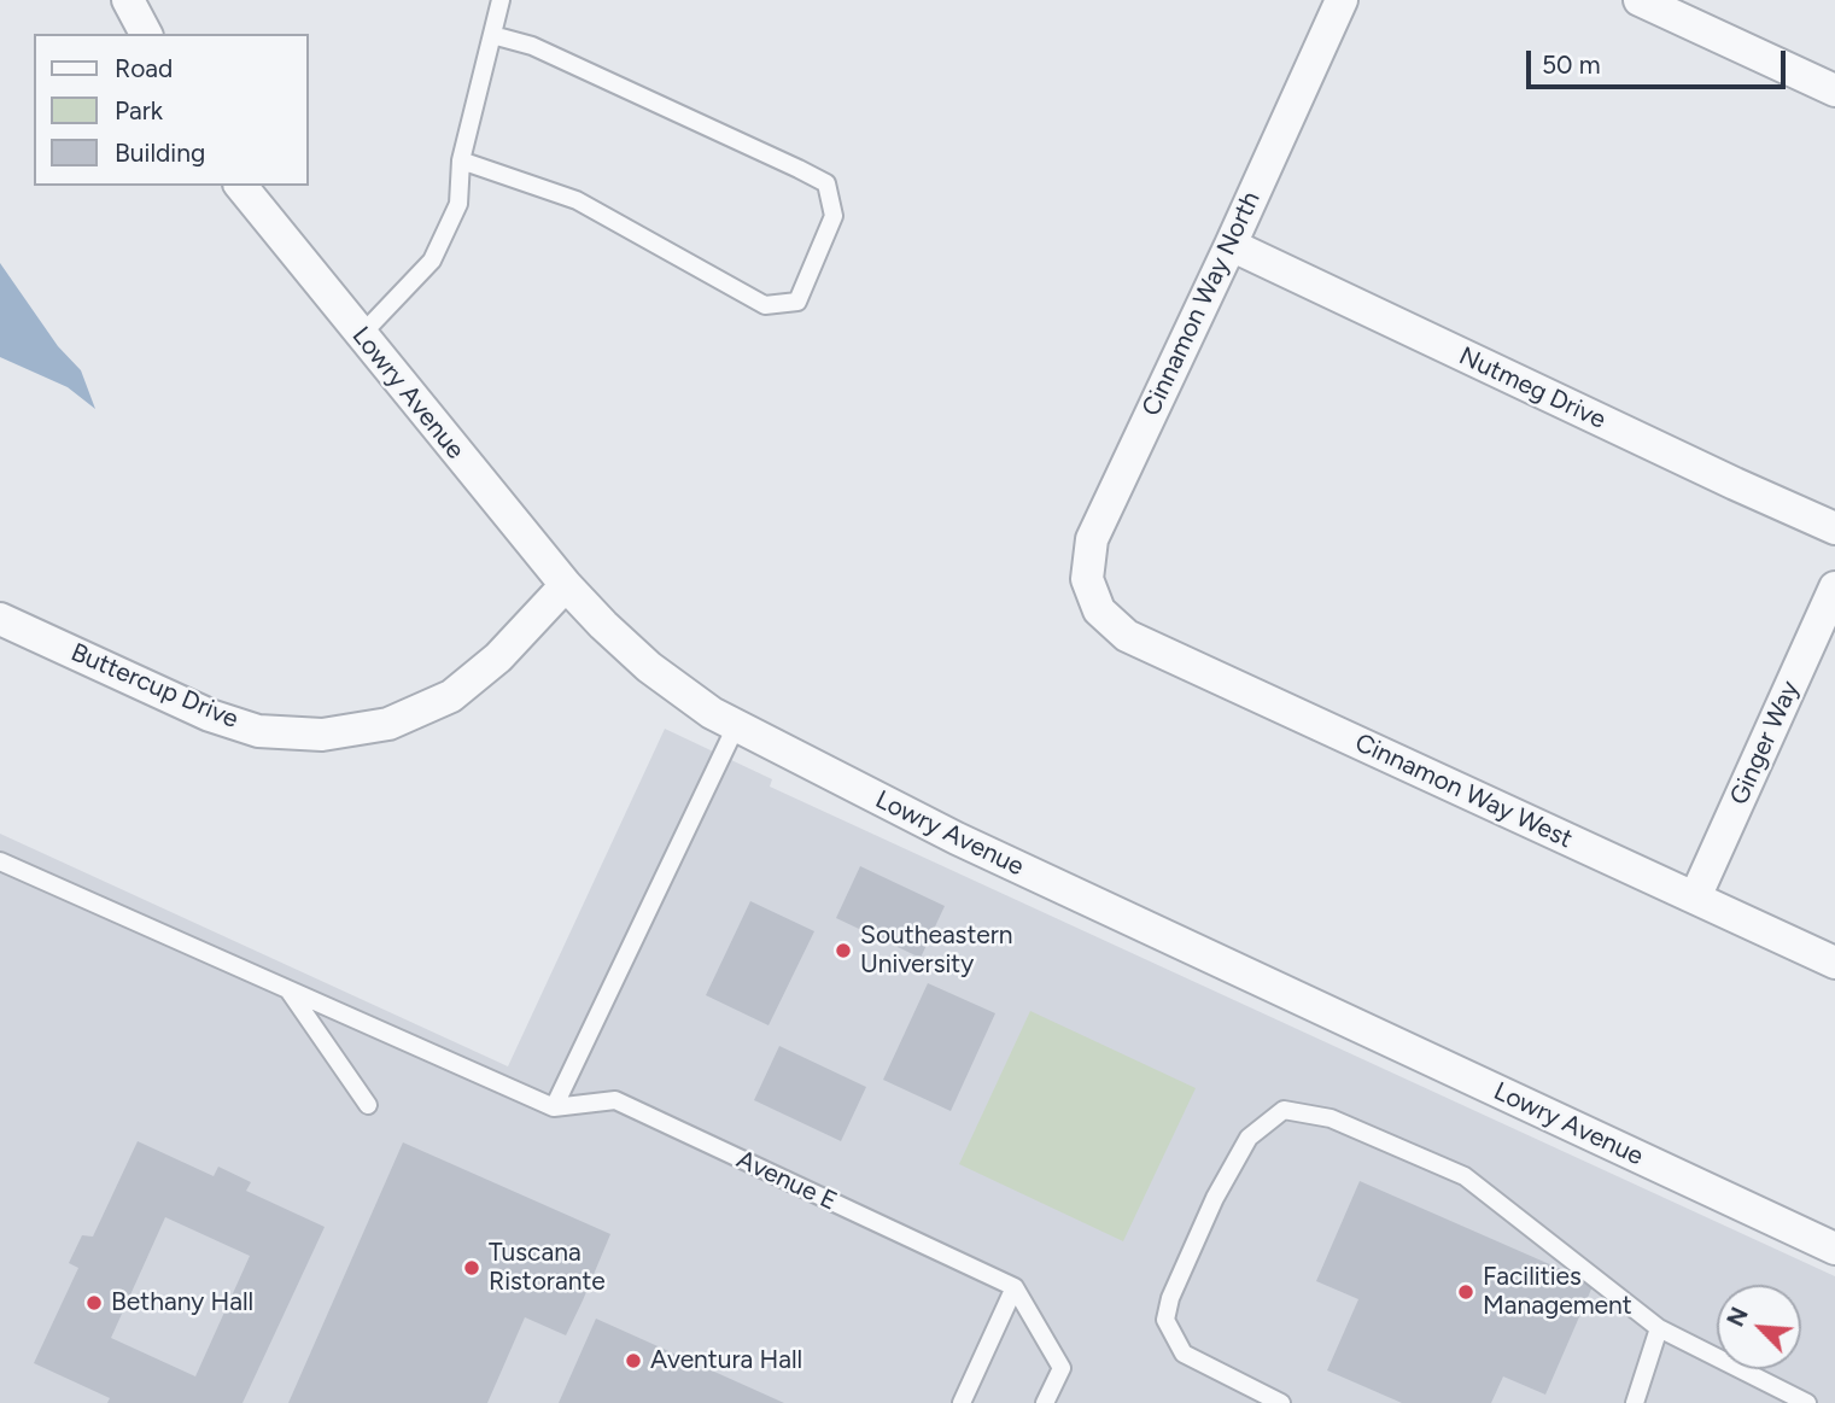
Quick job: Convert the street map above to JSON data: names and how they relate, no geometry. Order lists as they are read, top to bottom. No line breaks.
{"streets":{"street":["Cinnamon Way North","Nutmeg Drive","Lowry Avenue","Buttercup Drive","Ginger Way","Cinnamon Way West"],"lane":["Avenue E"]},"crossings":[["Cinnamon Way North","Nutmeg Drive"],["Cinnamon Way North","Cinnamon Way West"],["Lowry Avenue","Buttercup Drive"],["Ginger Way","Cinnamon Way West"]],"places":["Southeastern University","Tuscana Ristorante","Facilities Management","Bethany Hall","Aventura Hall"],"legend":["Road","Park","Building"],"scale_bar":"50 m","north":"top left"}
